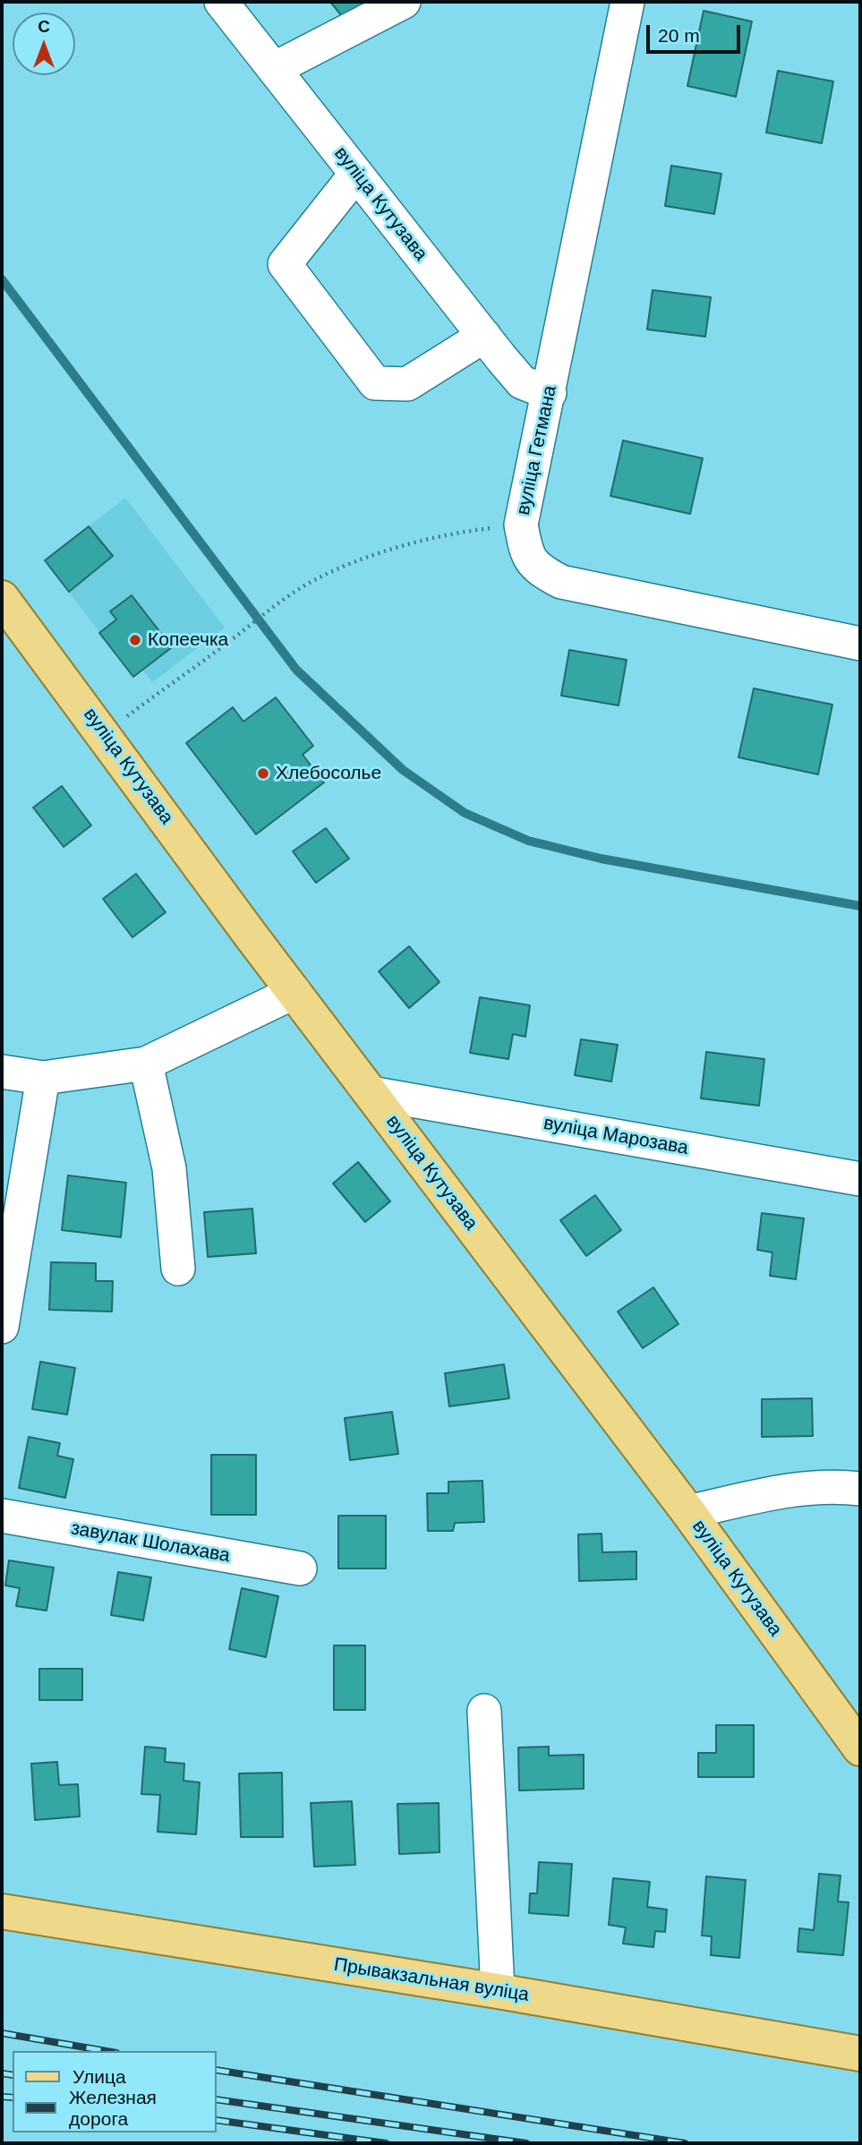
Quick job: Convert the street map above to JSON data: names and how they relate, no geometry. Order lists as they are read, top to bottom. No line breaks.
{"streets":{"main road":["вуліца Кутузава","Прывакзальная вуліца"],"street":["вуліца Гетмана","вуліца Марозава","завулак Шолахава"]},"crossings":[["вуліца Кутузава","вуліца Гетмана"],["вуліца Кутузава","вуліца Марозава"]],"places":["Копеечка","Хлебосолье"],"legend":["Улица","Железная дорога"],"scale_bar":"20 m","north":"top"}
